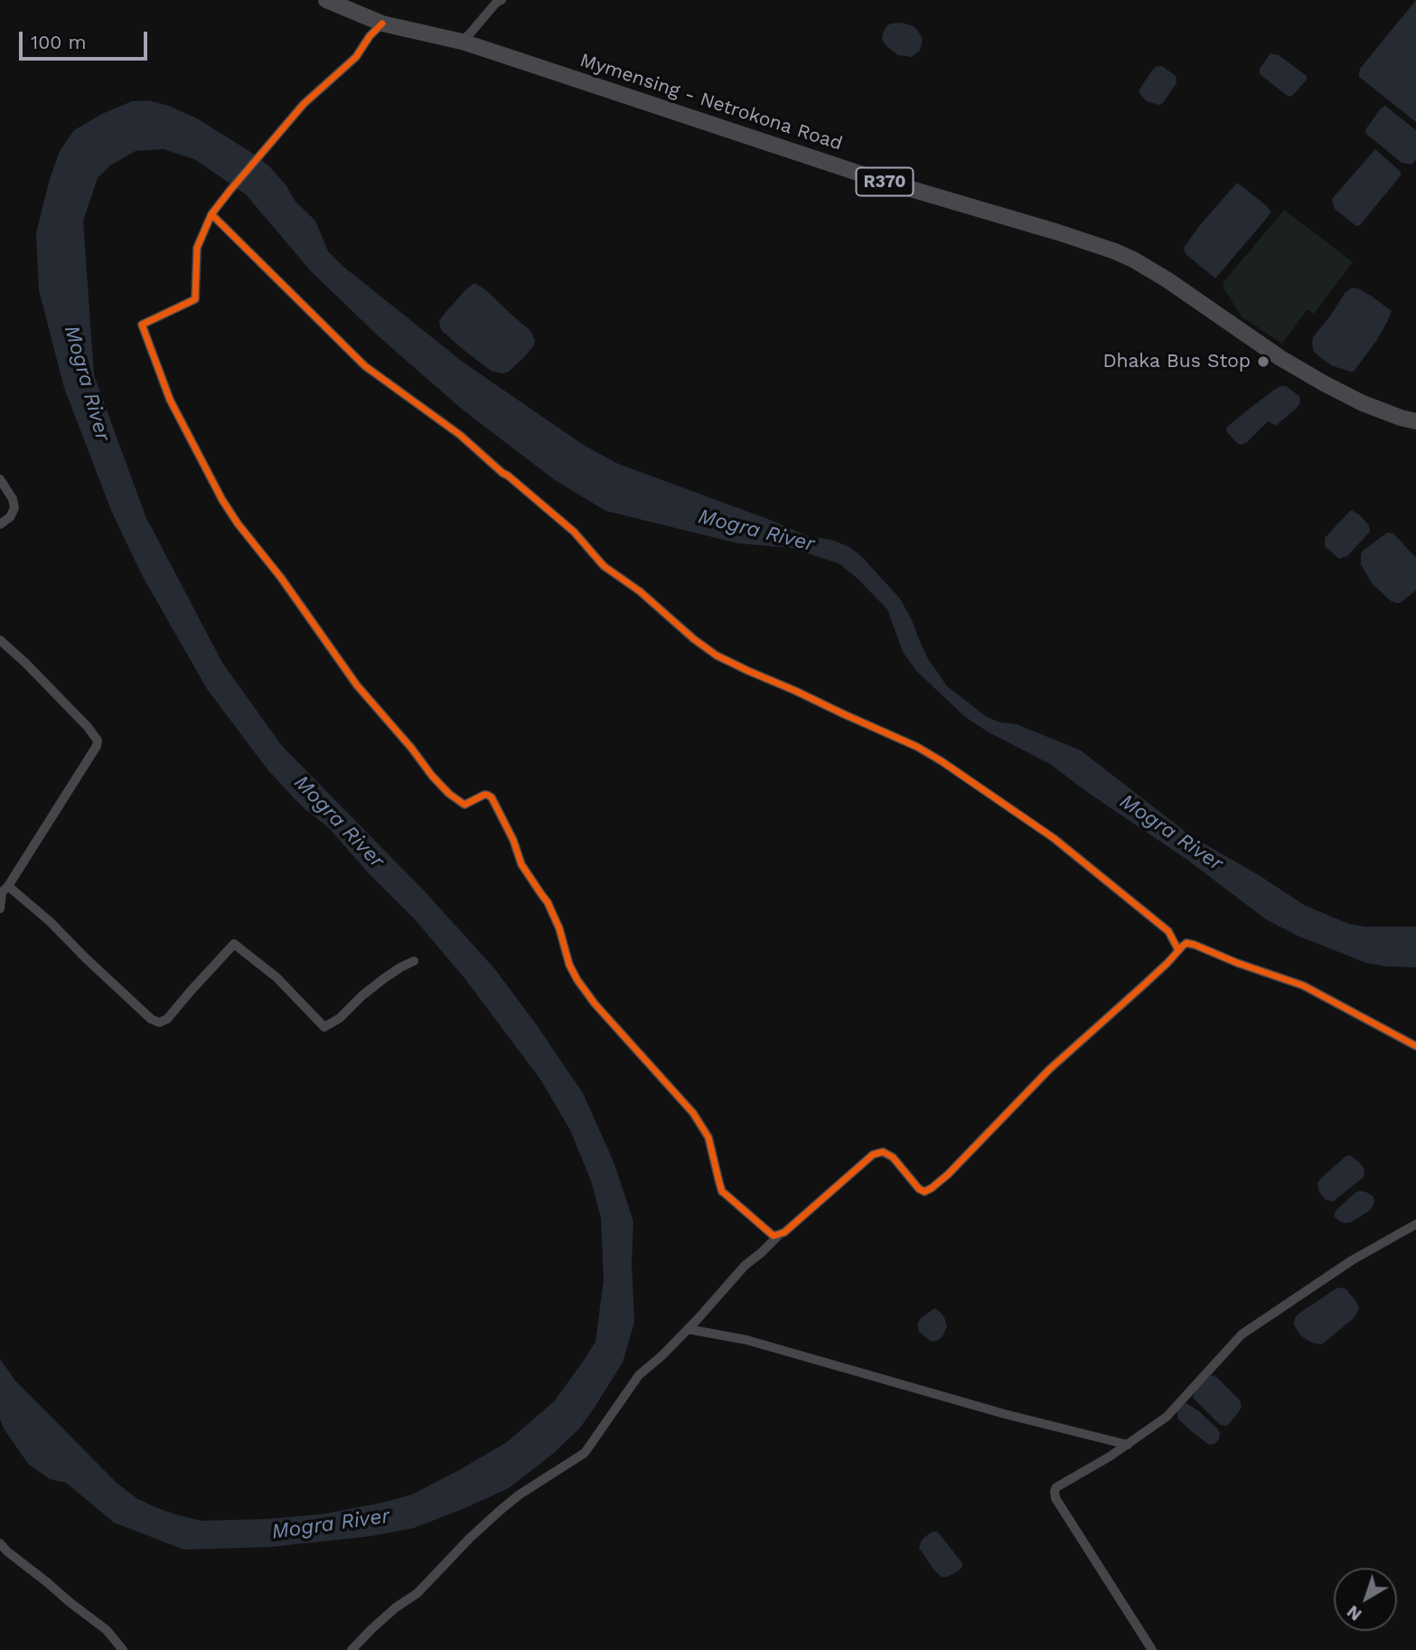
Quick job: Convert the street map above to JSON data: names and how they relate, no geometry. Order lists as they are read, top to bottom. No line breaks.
{"streets":{"main road":["Mymensing - Netrokona Road","R370"]},"water":["Mogra River"],"places":["Dhaka Bus Stop"],"scale_bar":"100 m","north":"bottom left"}
